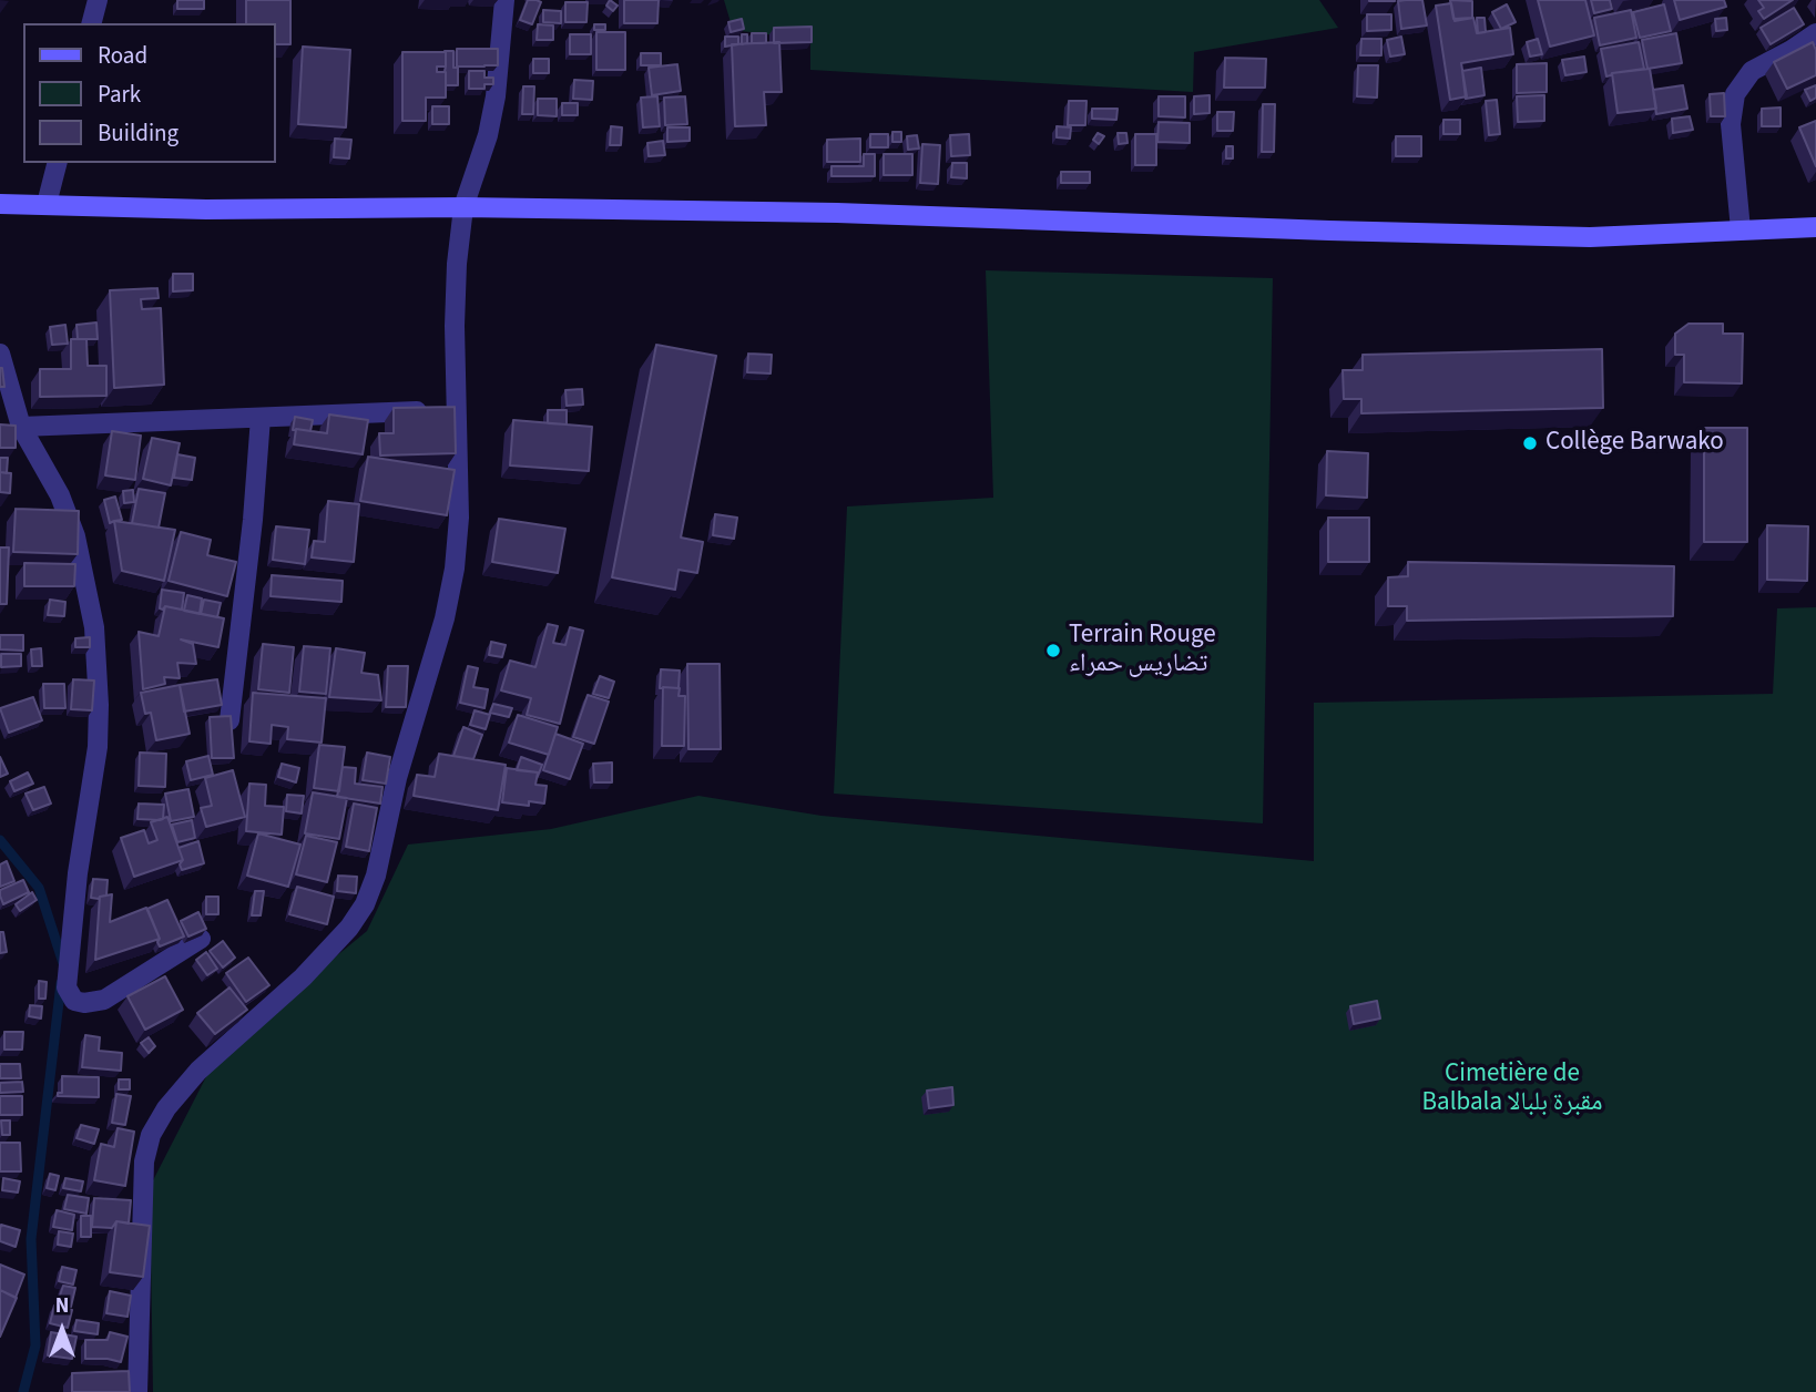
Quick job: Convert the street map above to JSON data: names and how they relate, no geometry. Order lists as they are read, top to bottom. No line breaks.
{"parks":["Cimetière de Balbala مقبرة بلبالا"],"places":["Collège Barwako","Terrain Rouge تضاريس حمراء"],"legend":["Road","Park","Building"],"north":"top"}
